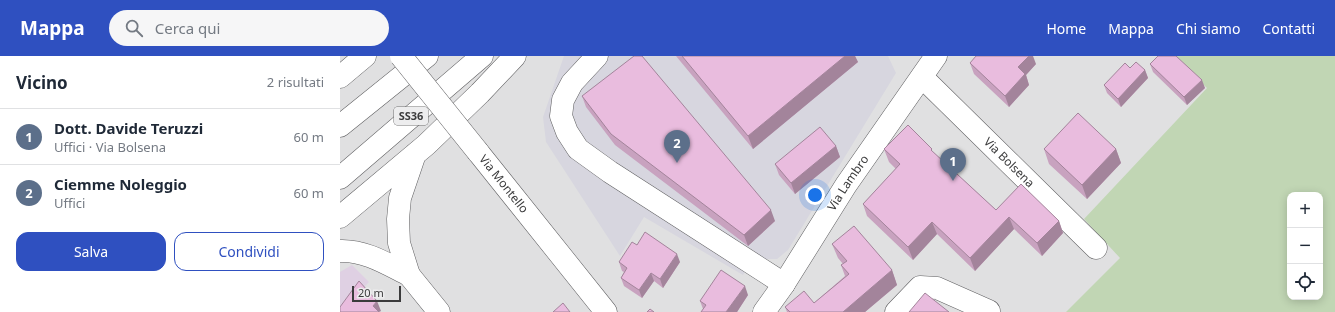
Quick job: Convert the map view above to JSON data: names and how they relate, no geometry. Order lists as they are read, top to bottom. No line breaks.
{"streets":{"main road":["SS36","Via Bolsena","Via Lambro","Via Montello"]},"crossings":[["Via Bolsena","Via Lambro"]],"scale_bar":"20 m","page":{"header":"Mappa","search":"Cerca qui","nav":["Home","Mappa","Chi siamo","Contatti"],"heading":["Vicino","2 risultati"],"list":[{"mark":"1","name":"Dott. Davide Teruzzi","note":"Uffici · Via Bolsena","value":"60 m"},{"mark":"2","name":"Ciemme Noleggio","note":"Uffici","value":"60 m"}],"pins":["2","1"],"map_buttons":["+","−"],"buttons":["Salva","Condividi"],"scale":"20 m"}}
